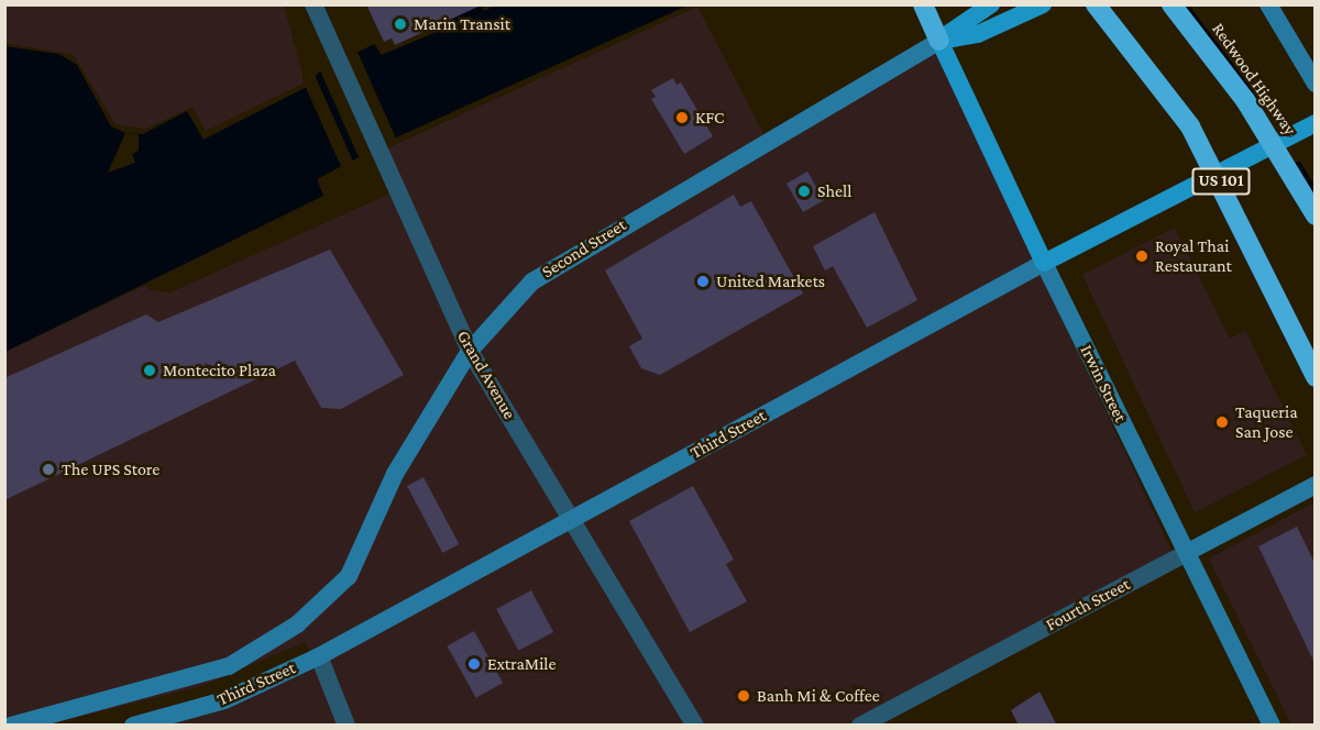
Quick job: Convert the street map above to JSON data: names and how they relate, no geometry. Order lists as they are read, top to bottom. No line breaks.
{"streets":{"highway":["Redwood Highway","US 101"],"main road":["Second Street","Irwin Street","Third Street","Fourth Street"],"street":["Grand Avenue"]},"crossings":[["Second Street","Grand Avenue"],["Second Street","Irwin Street"],["Second Street","Third Street"],["Grand Avenue","Third Street"],["Irwin Street","Third Street"],["Irwin Street","Fourth Street"]],"places":["Marin Transit","KFC","Shell","Royal Thai Restaurant","United Markets","Montecito Plaza","Taqueria San Jose","The UPS Store","ExtraMile","Banh Mi & Coffee"]}
